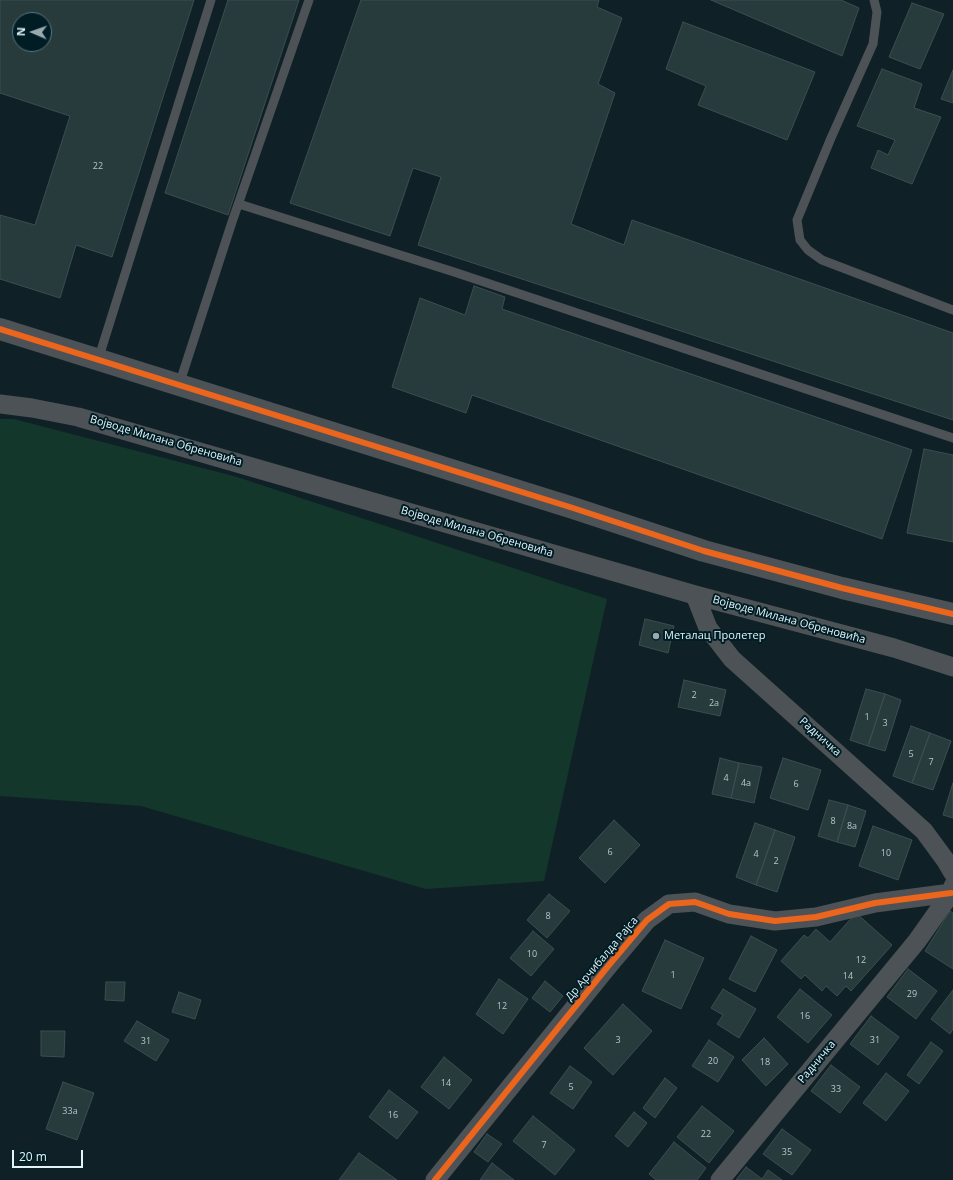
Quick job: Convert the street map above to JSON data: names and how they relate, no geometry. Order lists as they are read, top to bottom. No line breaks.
{"streets":{"street":["Војводе Милана Обреновића","Радничка","Др Арчибалда Рајса"]},"crossings":[["Војводе Милана Обреновића","Радничка"],["Радничка","Др Арчибалда Рајса"]],"places":["Металац Пролетер"],"house_numbers":["22","2","2a","1","3","5","7","4","4a","6","8","8a","6","10","4","2","8","10","12","1","14","29","12","16","3","31","31","20","18","14","5","33","33a","16","22","7","35"],"scale_bar":"20 m","north":"left"}
